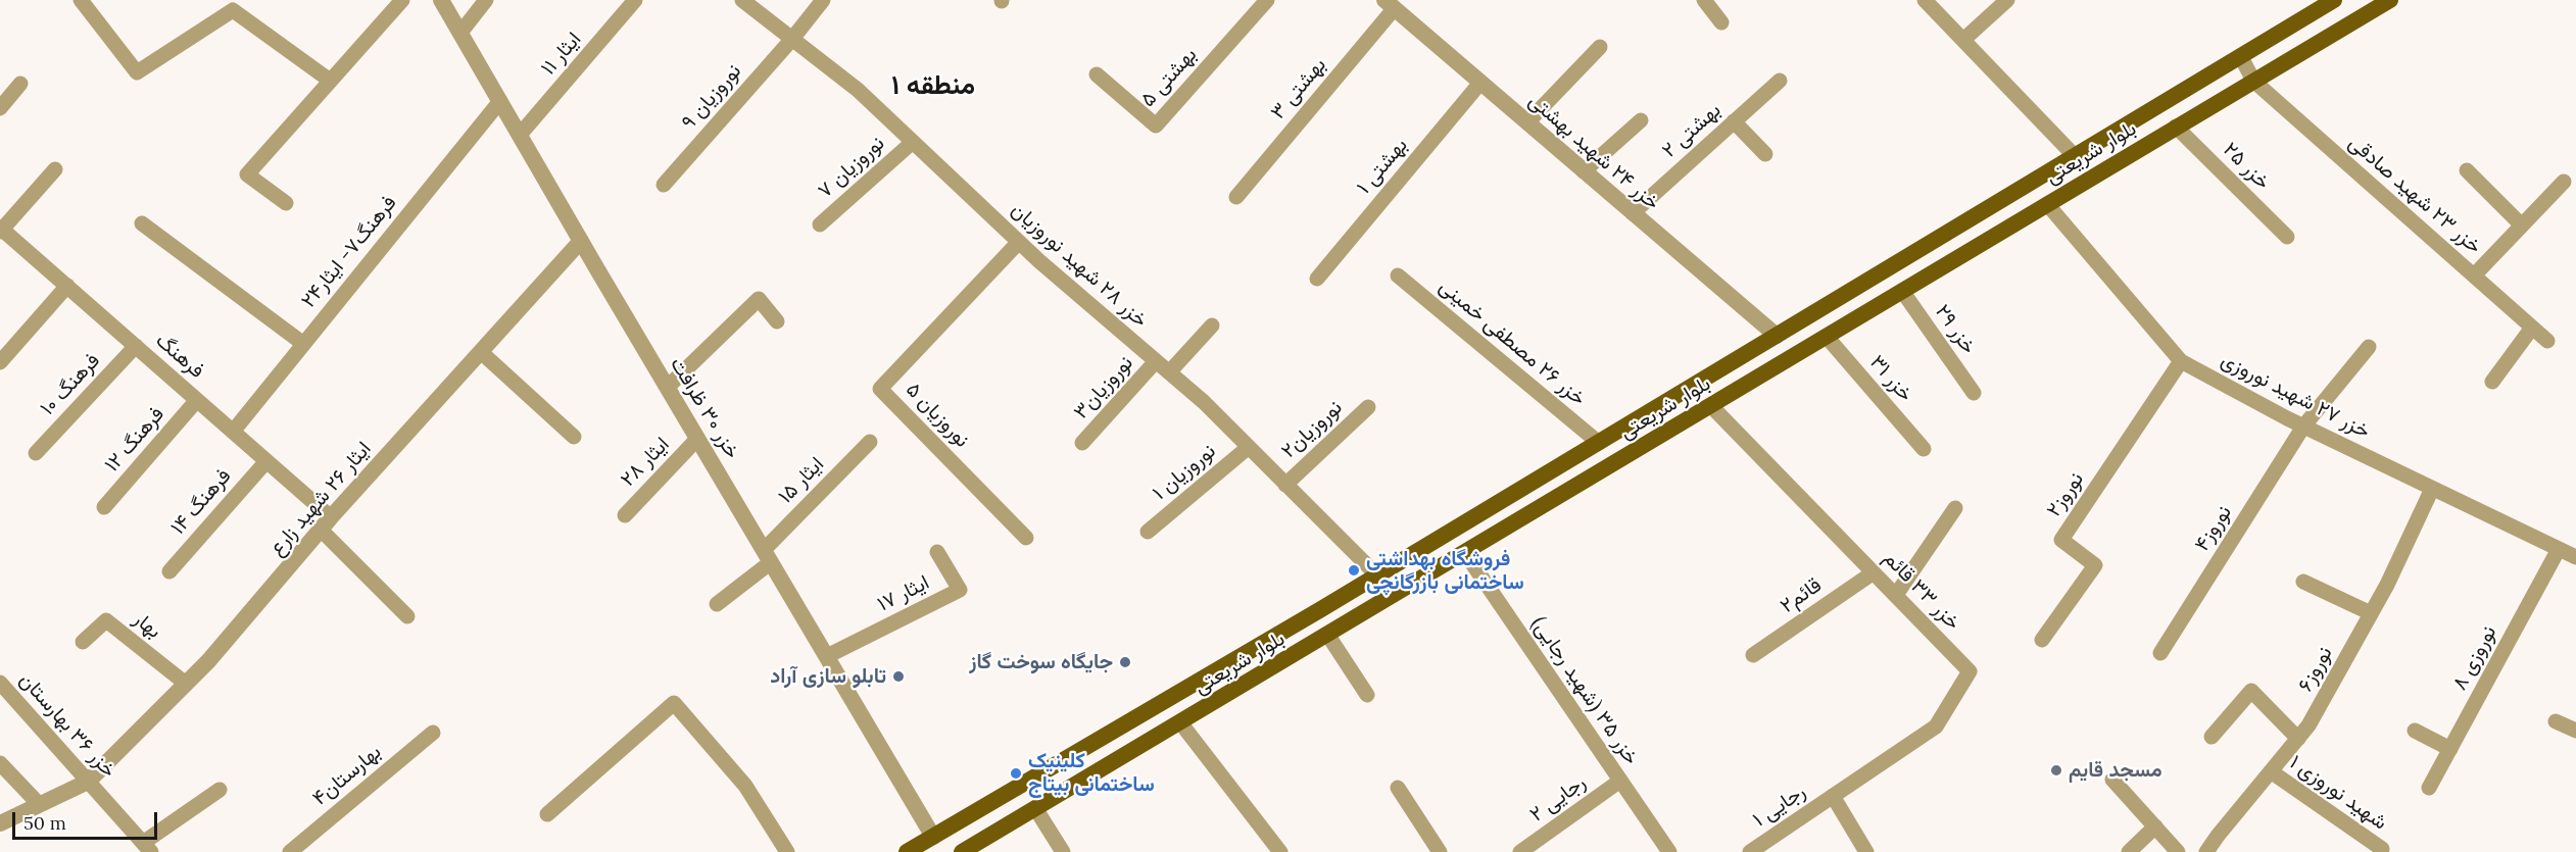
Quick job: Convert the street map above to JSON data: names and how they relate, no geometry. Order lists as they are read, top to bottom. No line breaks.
{"streets":{"main road":["بلوار شریعتی"],"street":["ایثار ۱۱","بهشتی ۵","بهشتی ۳","نوروزیان ۹","بهشتی ۲","خزر ۲۴ شهید بهشتی","بهشتی ۱","خزر ۲۵","نوروزیان ۷","خزر ۲۳ شهید صادقی","فرهنگ۷- ایثار۲۴","خزر ۲۸ شهید نوروزیان","خزر ۲۹","خزر ۲۶ مصطفی خمینی","فرهنگ","خزر ۳۱","فرهنگ ۱۰","نوروزیان۳","خزر ۲۷ شهید نوروزی","خزر ۳۰ ظرافت","نوروزیان ۵","نوروزیان۲","فرهنگ ۱۲","ایثار ۲۸","نوروزیان ۱","ایثار ۱۵","نوروز۲","ایثار ۲۶ شهید زارع","فرهنگ ۱۴","نوروز۴","خزر ۳۳ قائم","ایثار ۱۷","قائم۲","بهار","نوروزی ۸","نوروز۶","خزر ۳۵ (شهید رجایی)","خزر ۳۶ بهارستان","بهارستان۴","شهید نوروزی ۱","رجایی ۲","رجایی ۱"]},"crossings":[["ایثار ۱۱","خزر ۳۰ ظرافت"],["بهشتی ۳","خزر ۲۴ شهید بهشتی"],["نوروزیان ۹","خزر ۲۸ شهید نوروزیان"],["بهشتی ۲","خزر ۲۴ شهید بهشتی"],["خزر ۲۴ شهید بهشتی","بلوار شریعتی"],["خزر ۲۴ شهید بهشتی","بهشتی ۱"],["بلوار شریعتی","خزر ۲۵"],["بلوار شریعتی","خزر ۲۳ شهید صادقی"],["بلوار شریعتی","خزر ۲۸ شهید نوروزیان"],["بلوار شریعتی","خزر ۲۹"],["بلوار شریعتی","خزر ۲۶ مصطفی خمینی"],["بلوار شریعتی","خزر ۳۱"],["بلوار شریعتی","خزر ۲۷ شهید نوروزی"],["بلوار شریعتی","خزر ۳۰ ظرافت"],["بلوار شریعتی","خزر ۳۳ قائم"],["بلوار شریعتی","خزر ۳۵ (شهید رجایی)"],["نوروزیان ۷","خزر ۲۸ شهید نوروزیان"],["فرهنگ۷- ایثار۲۴","فرهنگ"],["فرهنگ۷- ایثار۲۴","خزر ۳۰ ظرافت"],["خزر ۲۸ شهید نوروزیان","نوروزیان۳"],["خزر ۲۸ شهید نوروزیان","نوروزیان ۵"],["خزر ۲۸ شهید نوروزیان","نوروزیان۲"],["خزر ۲۸ شهید نوروزیان","نوروزیان ۱"],["فرهنگ","فرهنگ ۱۰"],["فرهنگ","فرهنگ ۱۲"],["فرهنگ","ایثار ۲۶ شهید زارع"],["فرهنگ","فرهنگ ۱۴"],["خزر ۲۷ شهید نوروزی","نوروز۲"],["خزر ۲۷ شهید نوروزی","نوروز۴"],["خزر ۲۷ شهید نوروزی","نوروزی ۸"],["خزر ۲۷ شهید نوروزی","نوروز۶"],["خزر ۳۰ ظرافت","ایثار ۲۸"],["خزر ۳۰ ظرافت","ایثار ۱۵"],["خزر ۳۰ ظرافت","ایثار ۲۶ شهید زارع"],["خزر ۳۰ ظرافت","ایثار ۱۷"],["ایثار ۲۶ شهید زارع","بهار"],["ایثار ۲۶ شهید زارع","خزر ۳۶ بهارستان"],["خزر ۳۳ قائم","قائم۲"],["خزر ۳۳ قائم","رجایی ۱"],["نوروز۶","شهید نوروزی ۱"],["خزر ۳۵ (شهید رجایی)","رجایی ۲"]],"districts":["منطقه ۱"],"places":["فروشگاه بهداشتی ساختمانی بازرگانچی","جایگاه سوخت گاز","تابلو سازی آراد","مسجد قایم","کلینیک ساختمانی بیتاج"],"scale_bar":"50 m"}
